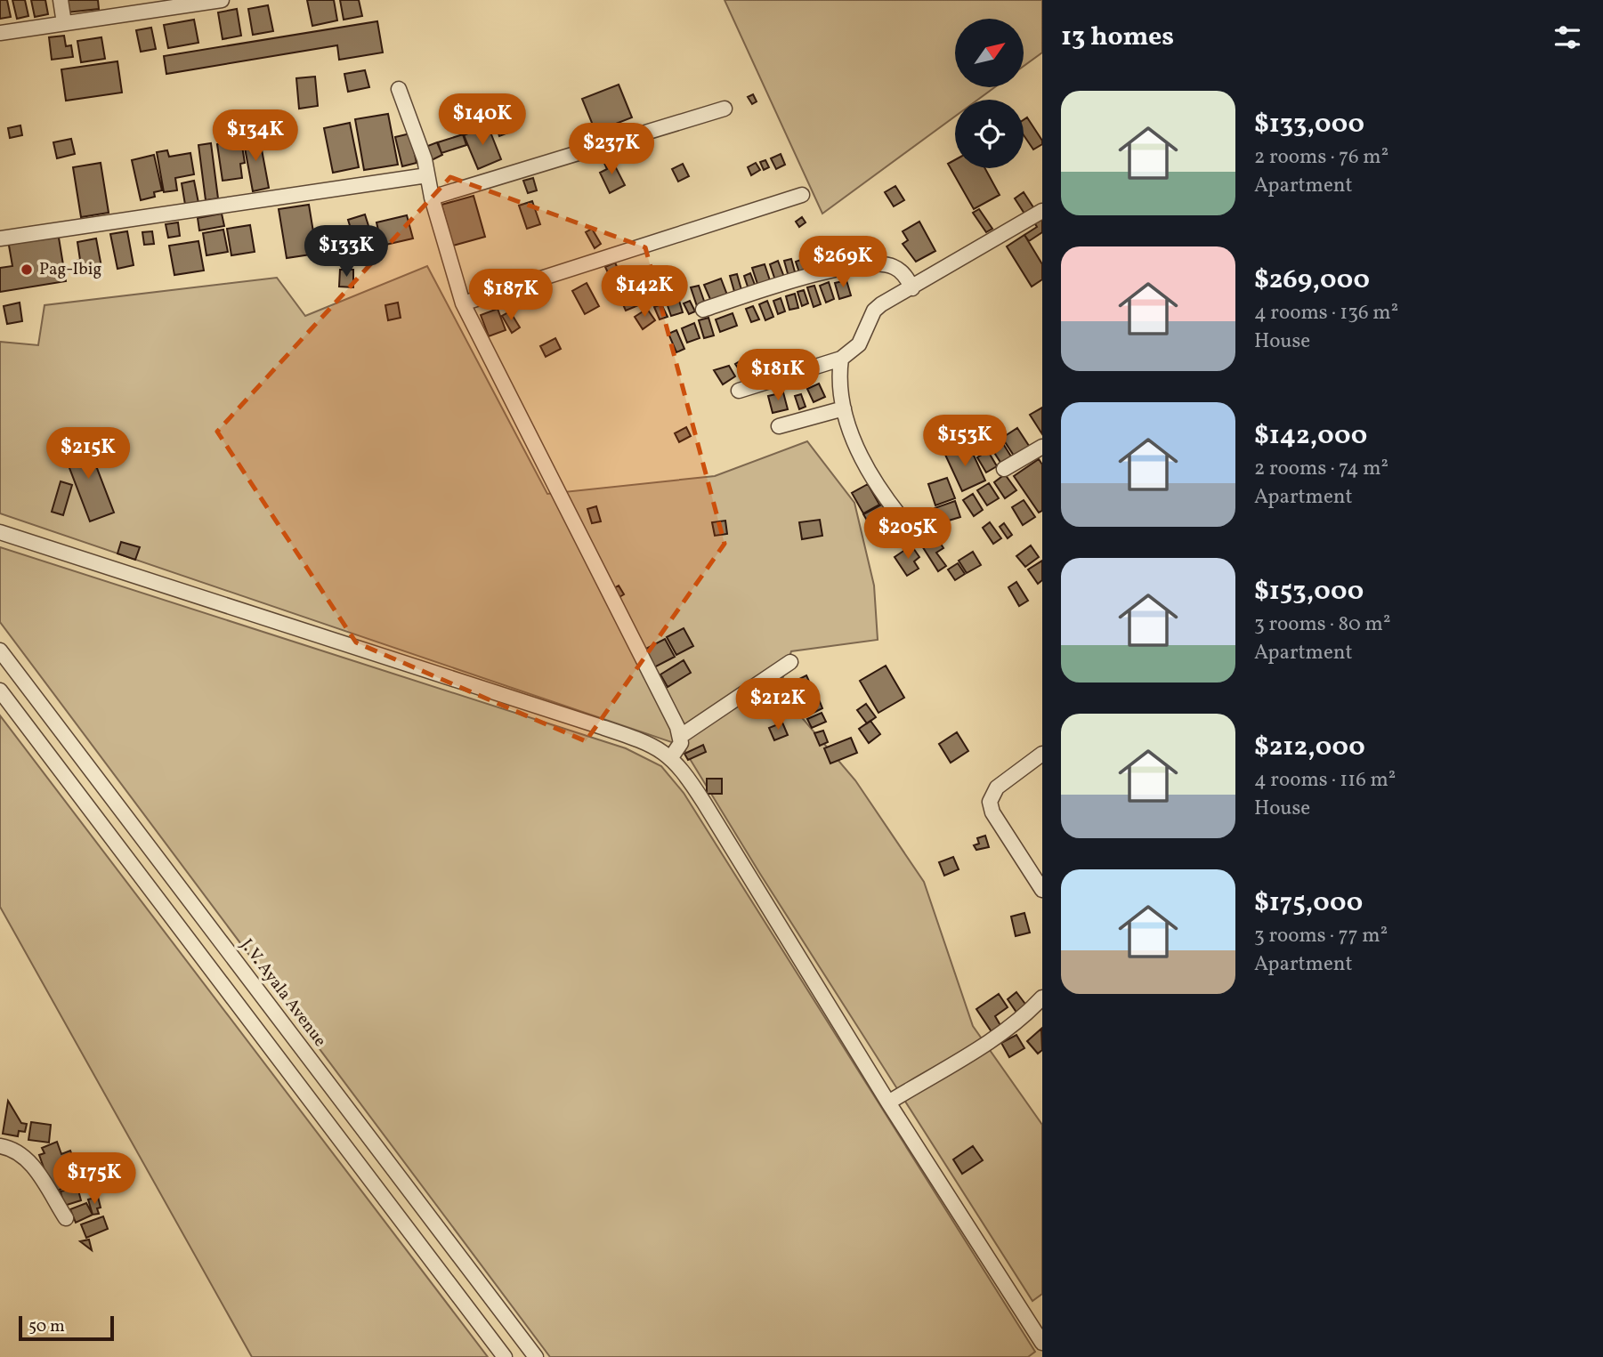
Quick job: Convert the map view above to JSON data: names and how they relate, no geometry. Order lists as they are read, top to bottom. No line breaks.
{"streets":{"street":["J. V. Ayala Avenue"]},"places":["Pag-Ibig"],"scale_bar":"50 m","north":"top right","page":{"heading":"13 homes","list":[{"name":"$133,000","note":"2 rooms · 76 m² · Apartment"},{"name":"$269,000","note":"4 rooms · 136 m² · House"},{"name":"$142,000","note":"2 rooms · 74 m² · Apartment"},{"name":"$153,000","note":"3 rooms · 80 m² · Apartment"},{"name":"$212,000","note":"4 rooms · 116 m² · House"},{"name":"$175,000","note":"3 rooms · 77 m² · Apartment"}],"price":["$140K","$134K","$237K","$133K","$269K","$142K","$187K","$181K","$153K","$215K","$205K","$212K","$175K"],"scale":"50 m"}}
